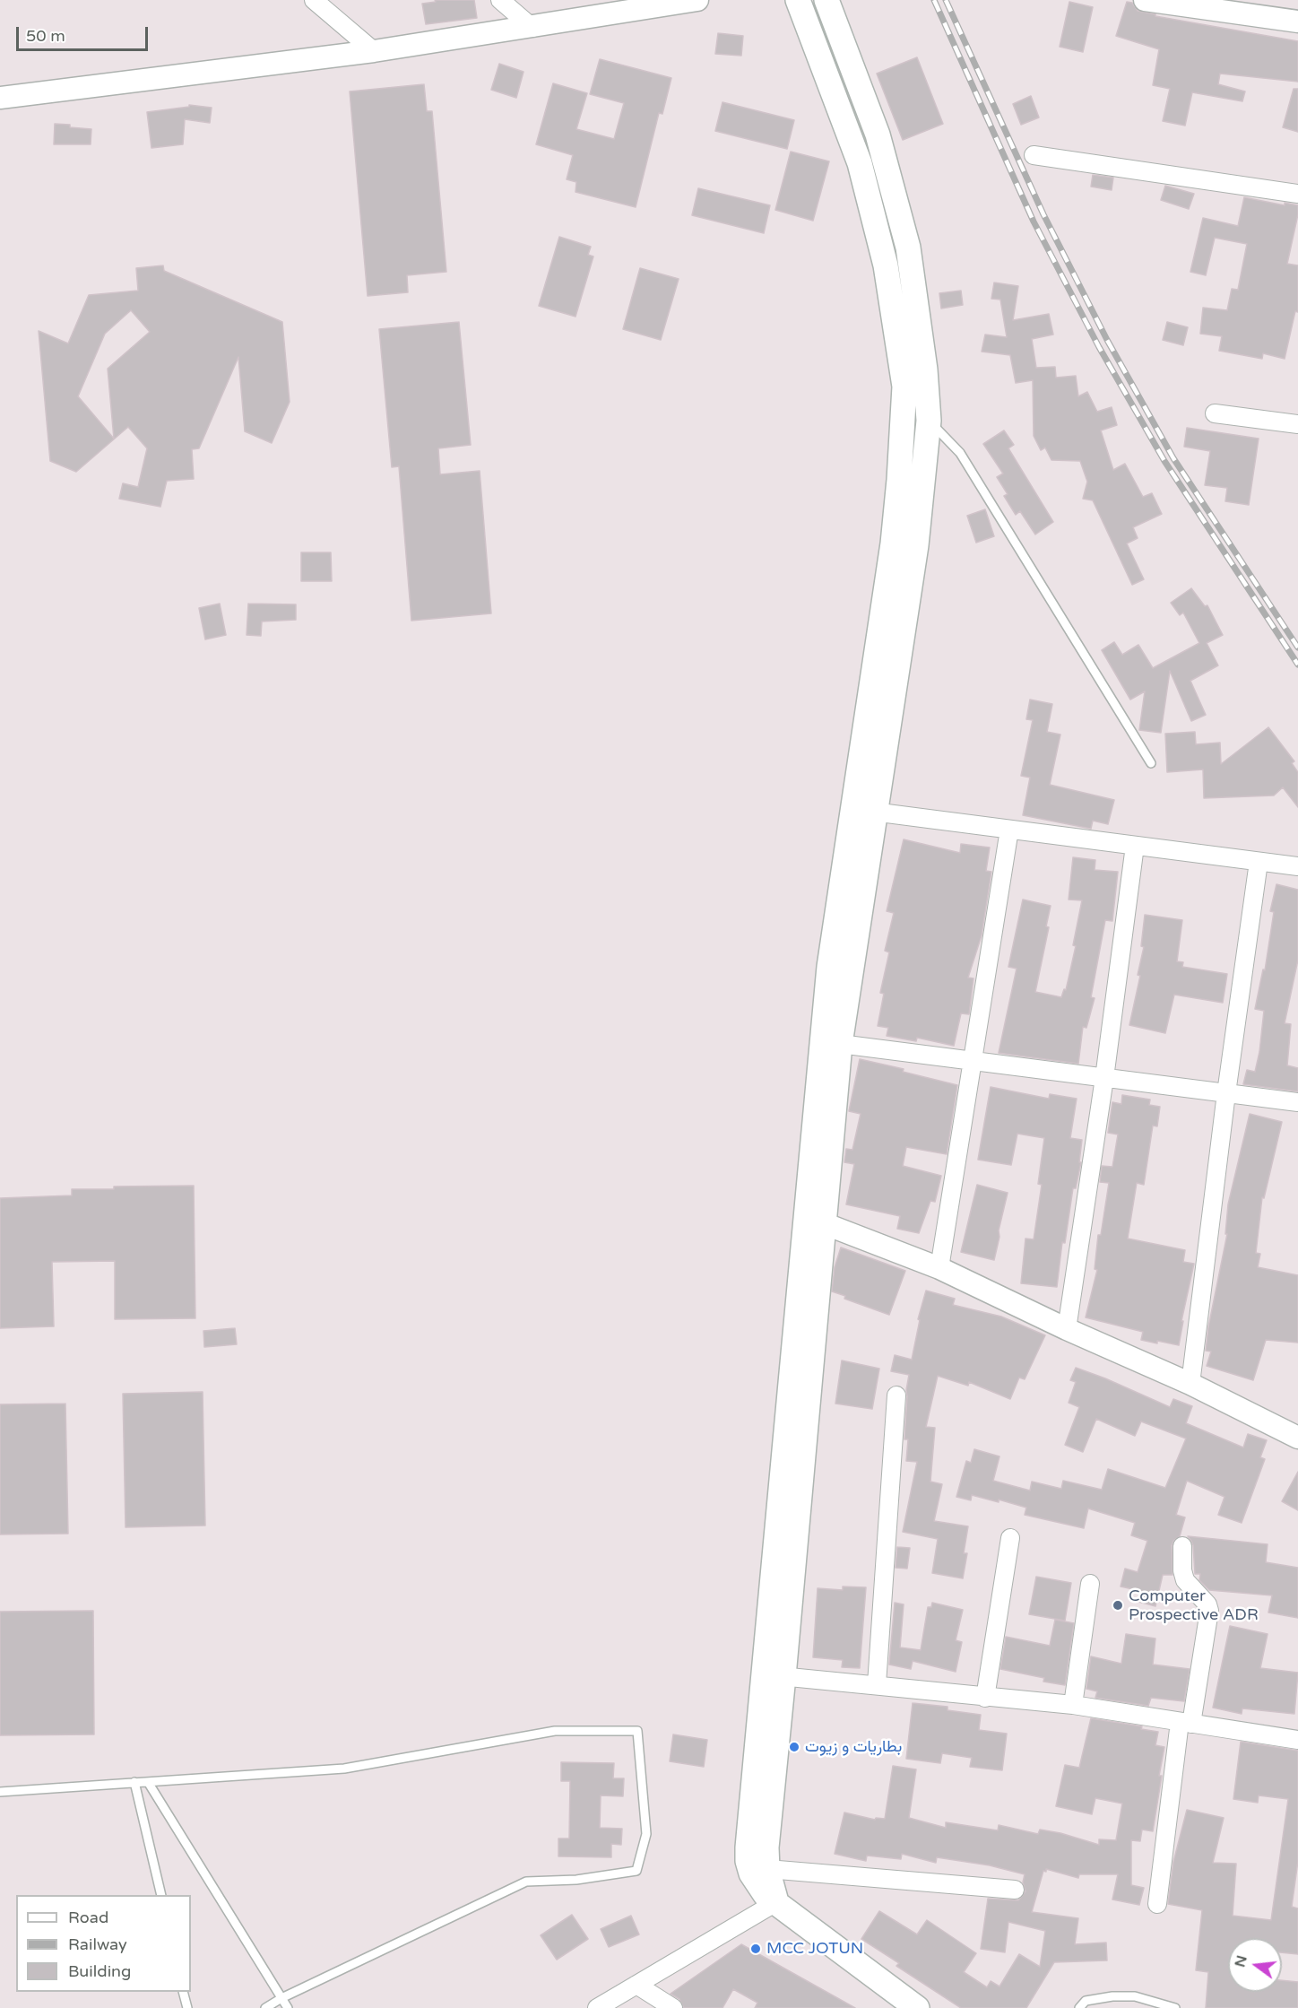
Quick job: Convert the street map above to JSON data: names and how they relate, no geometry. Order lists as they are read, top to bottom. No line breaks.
{"places":["Computer Prospective ADR","بطاريات و زيوت","MCC JOTUN"],"legend":["Road","Railway","Building"],"scale_bar":"50 m","north":"left"}
